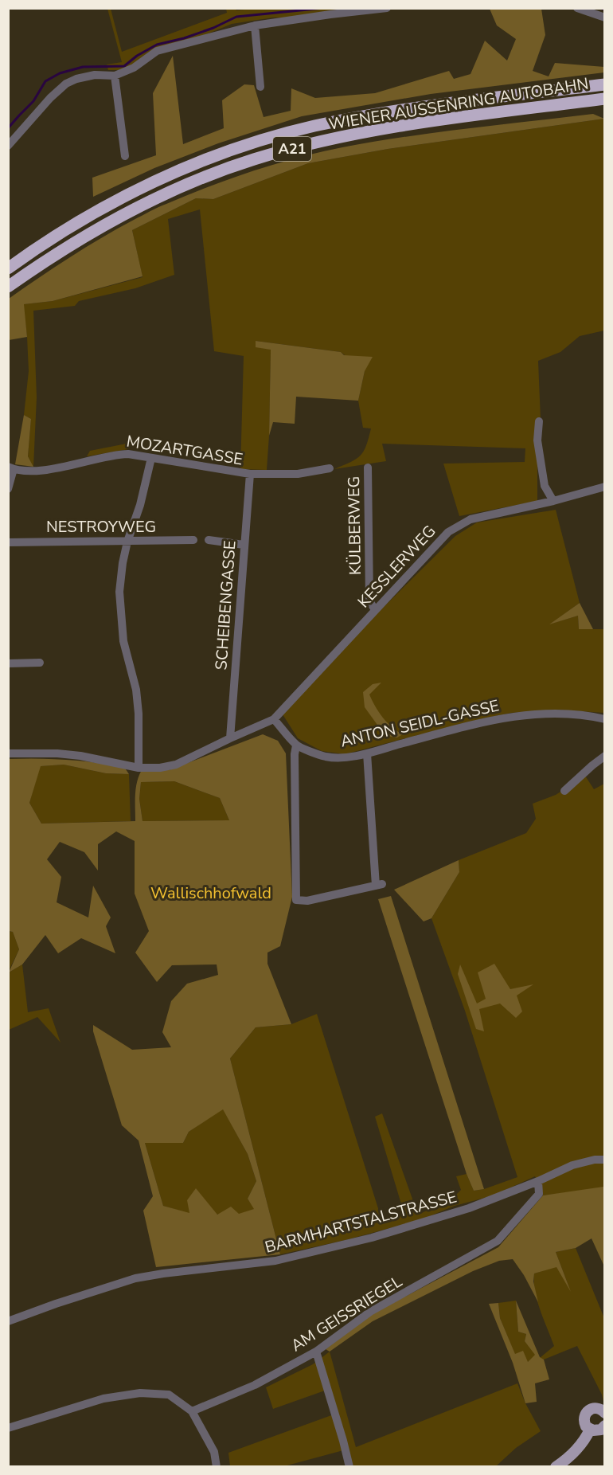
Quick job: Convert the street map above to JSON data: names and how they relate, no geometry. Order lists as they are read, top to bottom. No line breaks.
{"streets":{"highway":["WIENER AUSSENRING AUTOBAHN","A21"],"street":["MOZARTGASSE","KÜLBERWEG","NESTROYWEG","KESSLERWEG","SCHEIBENGASSE","ANTON SEIDL-GASSE","BARMHARTSTALSTRASSE","AM GEISSRIEGEL"]},"crossings":[["MOZARTGASSE","SCHEIBENGASSE"],["KÜLBERWEG","KESSLERWEG"],["KESSLERWEG","ANTON SEIDL-GASSE"],["BARMHARTSTALSTRASSE","AM GEISSRIEGEL"]],"parks":["Wallischhofwald"]}
